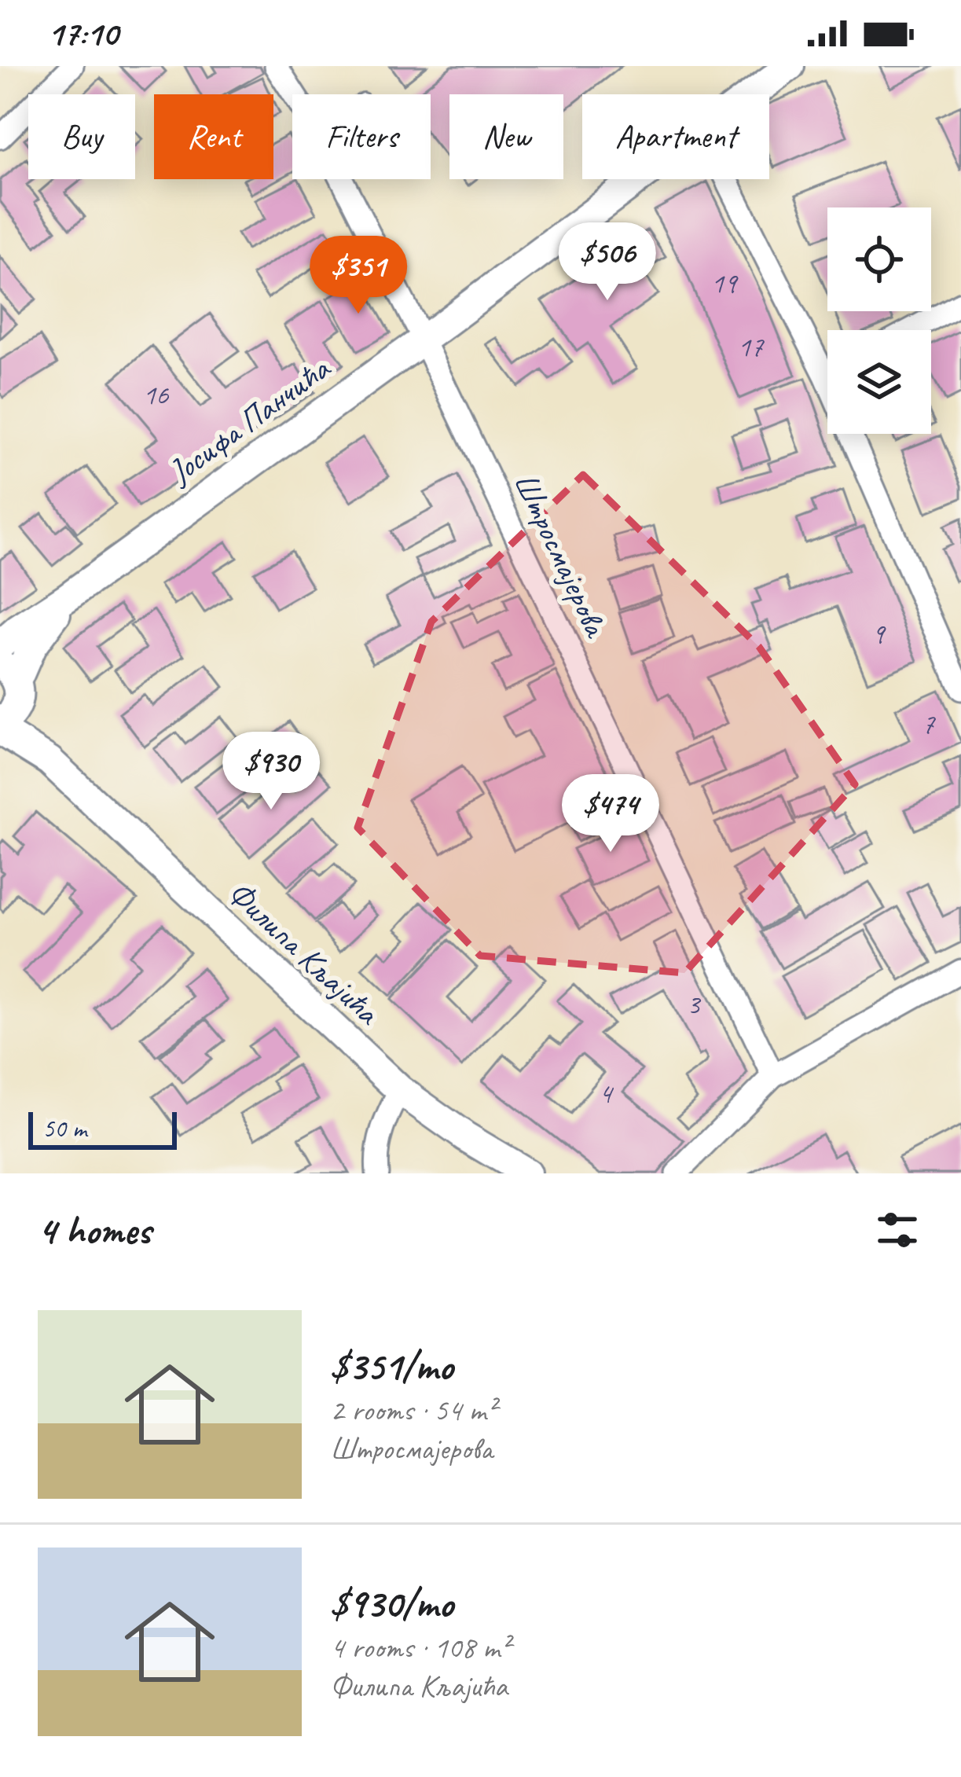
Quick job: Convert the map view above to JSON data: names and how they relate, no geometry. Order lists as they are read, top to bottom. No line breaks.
{"streets":{"street":["Јосифа Панчића","Штросмајерова","Филипа Кљајића"]},"crossings":[["Јосифа Панчића","Штросмајерова"],["Јосифа Панчића","Филипа Кљајића"]],"house_numbers":["19","17","16","9","7","3","4"],"scale_bar":"50 m","page":{"status":"17:10","chip":["Buy","Rent","Filters","New","Apartment"],"price":["$506","$351","$930","$474"],"scale":"50 m","heading":"4 homes","list":[{"name":"$351/mo","note":"2 rooms · 54 m² · Штросмајерова"},{"name":"$930/mo","note":"4 rooms · 108 m² · Филипа Кљајића"}]}}
